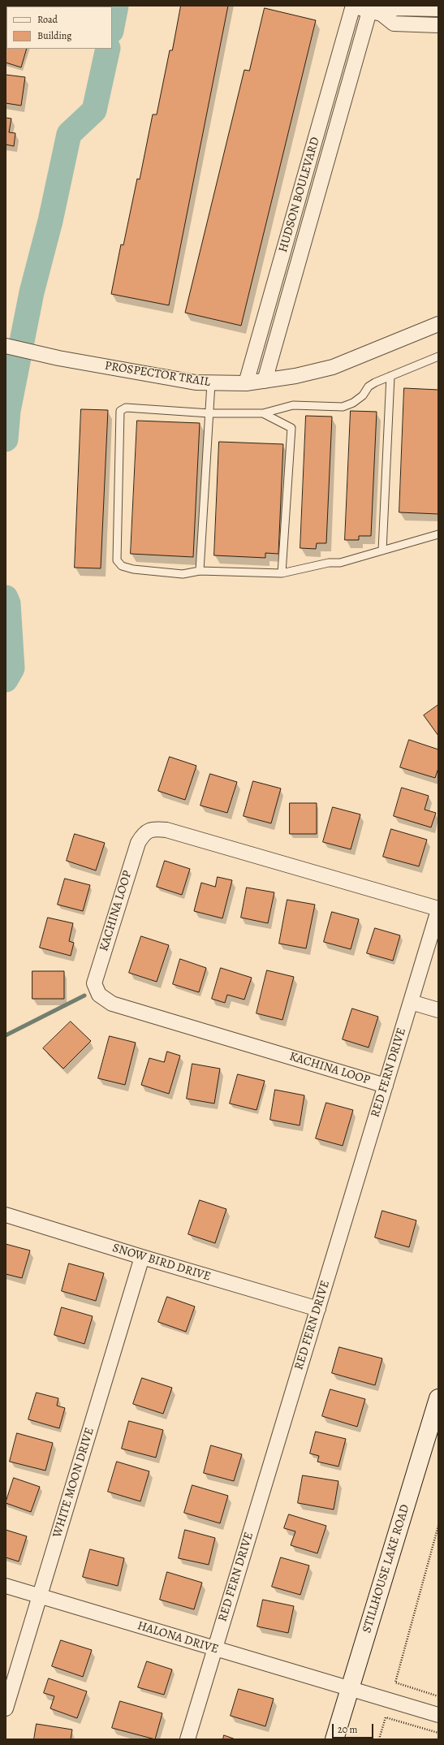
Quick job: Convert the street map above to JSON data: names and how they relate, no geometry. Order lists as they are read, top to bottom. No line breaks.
{"streets":{"main road":["STILLHOUSE LAKE ROAD"],"street":["HUDSON BOULEVARD","PROSPECTOR TRAIL","KACHINA LOOP","RED FERN DRIVE","SNOW BIRD DRIVE","WHITE MOON DRIVE","HALONA DRIVE"]},"crossings":[["HUDSON BOULEVARD","PROSPECTOR TRAIL"],["KACHINA LOOP","RED FERN DRIVE"],["RED FERN DRIVE","SNOW BIRD DRIVE"],["RED FERN DRIVE","HALONA DRIVE"],["SNOW BIRD DRIVE","WHITE MOON DRIVE"],["WHITE MOON DRIVE","HALONA DRIVE"],["STILLHOUSE LAKE ROAD","HALONA DRIVE"]],"legend":["Road","Building"],"scale_bar":"20 m"}
